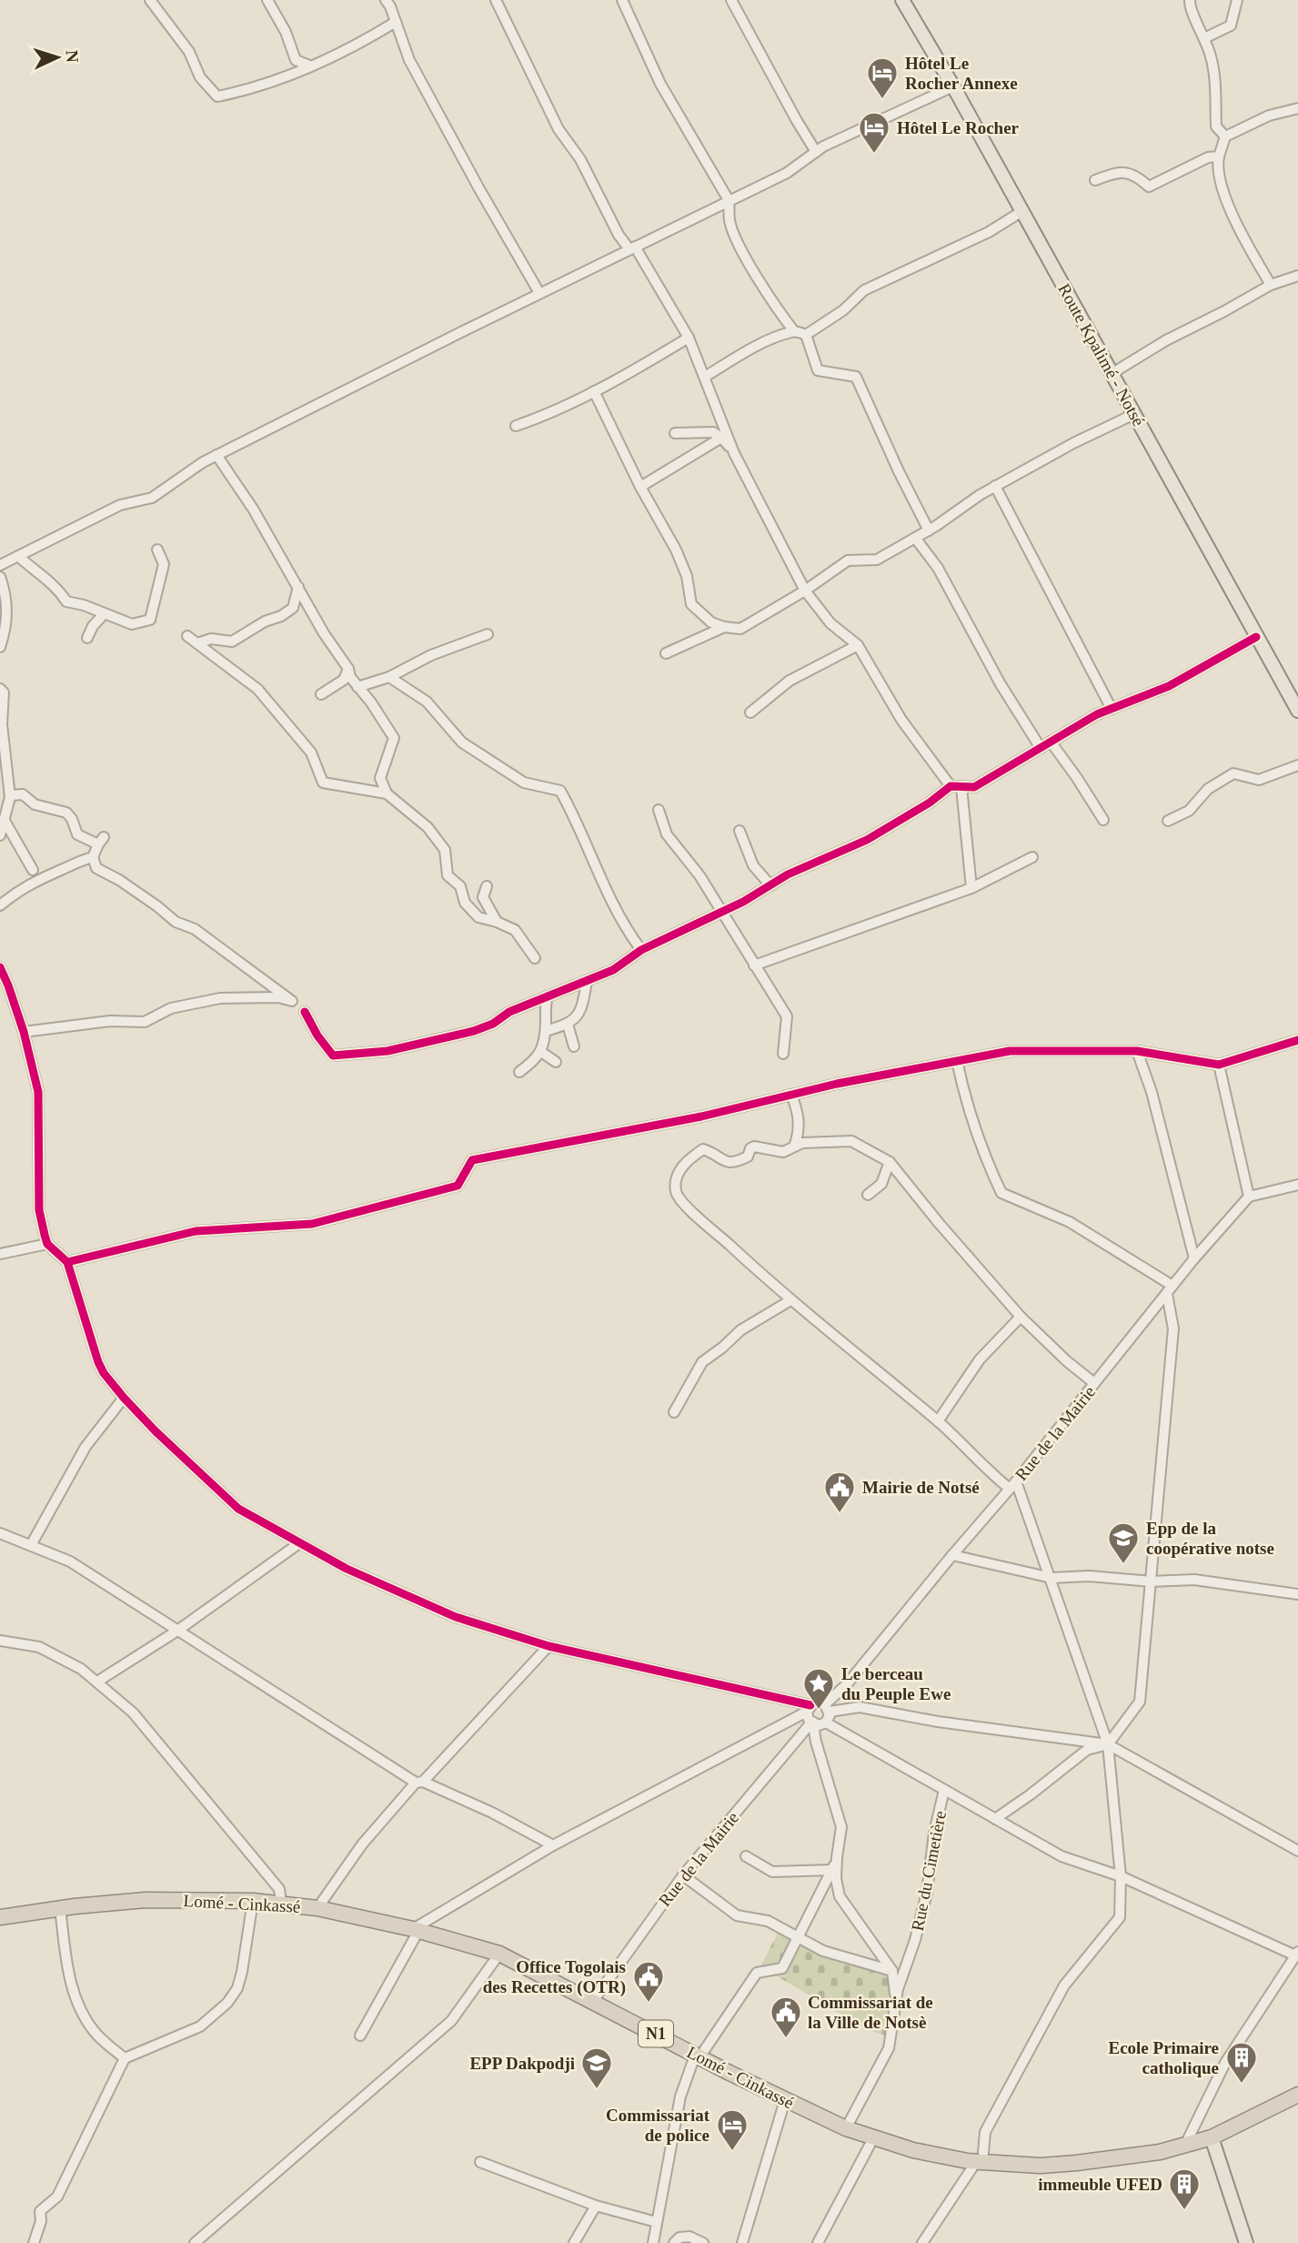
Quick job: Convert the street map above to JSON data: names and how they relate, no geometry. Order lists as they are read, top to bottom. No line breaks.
{"streets":{"highway":["Lomé - Cinkassé","N1"],"main road":["Route Kpalimé - Notsé"],"street":["Rue de la Mairie","Rue du Cimetière"]},"crossings":[["Rue de la Mairie","Lomé - Cinkassé"],["Rue du Cimetière","Lomé - Cinkassé"]],"places":{"hotel":["Hôtel Le Rocher Annexe","Hôtel Le Rocher","Commissariat de police"],"public building":["Mairie de Notsé","Office Togolais des Recettes (OTR)","Commissariat de la Ville de Notsè"],"school or university":["Epp de la coopérative notse","EPP Dakpodji"],"place":["Le berceau du Peuple Ewe"],"building":["Ecole Primaire catholique","immeuble UFED"]},"north":"right"}
